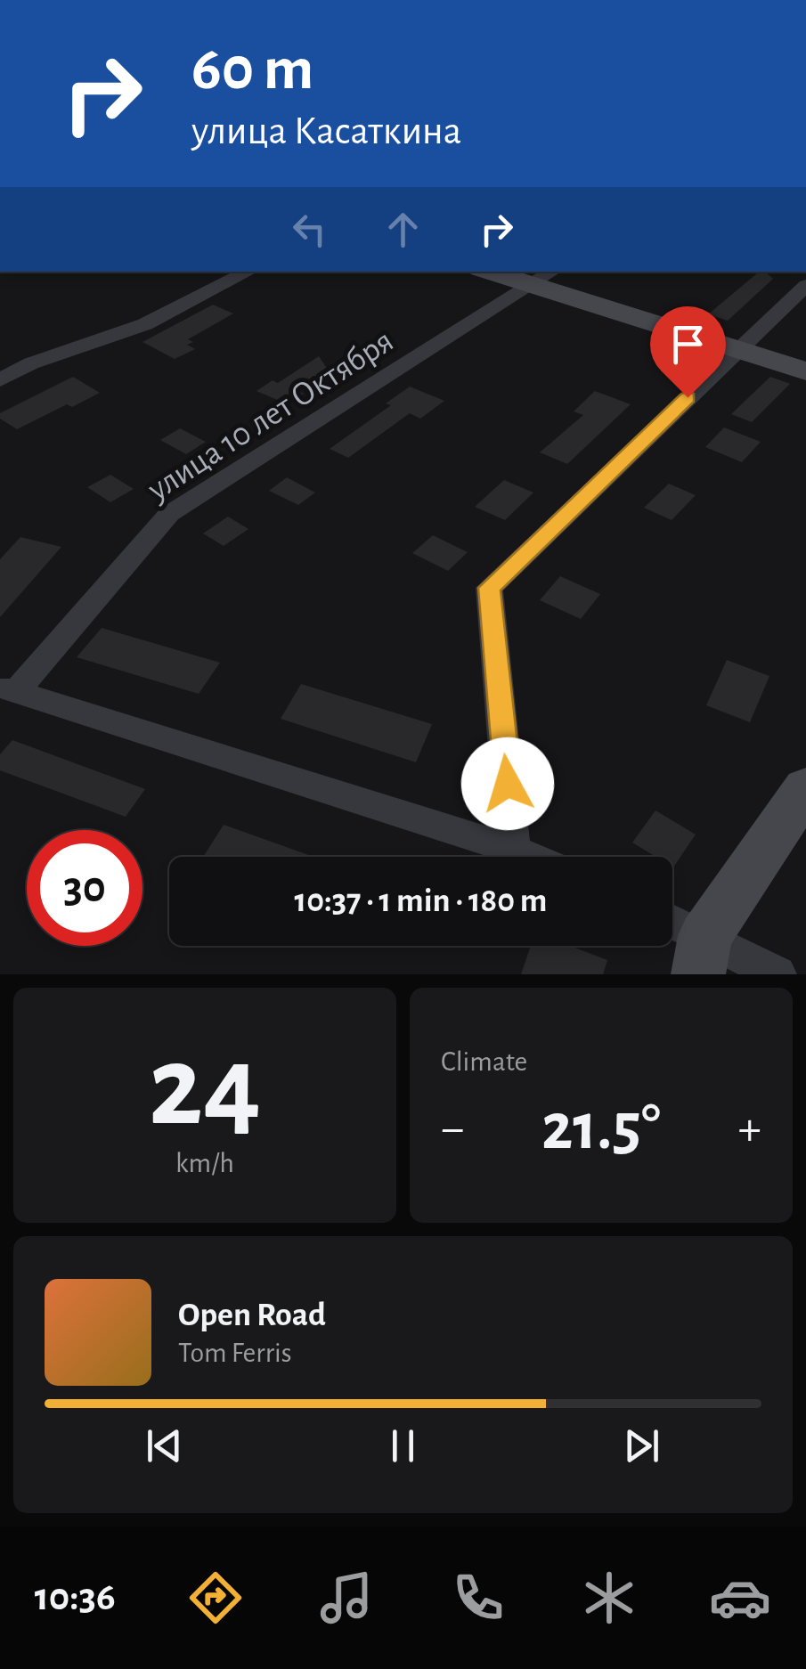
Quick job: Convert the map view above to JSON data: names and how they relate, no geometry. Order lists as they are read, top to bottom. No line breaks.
{"streets":{"street":["улица 10 лет Октября"]},"page":{"turn":["60 m","улица Касаткина"],"limit":"30","trip":"10:37 · 1 min · 180 m","tile":[["24","km/h"],"Climate"],"heat":["−","21.5°","+"],"song":["Open Road","Tom Ferris"],"tabs":"10:36"}}
